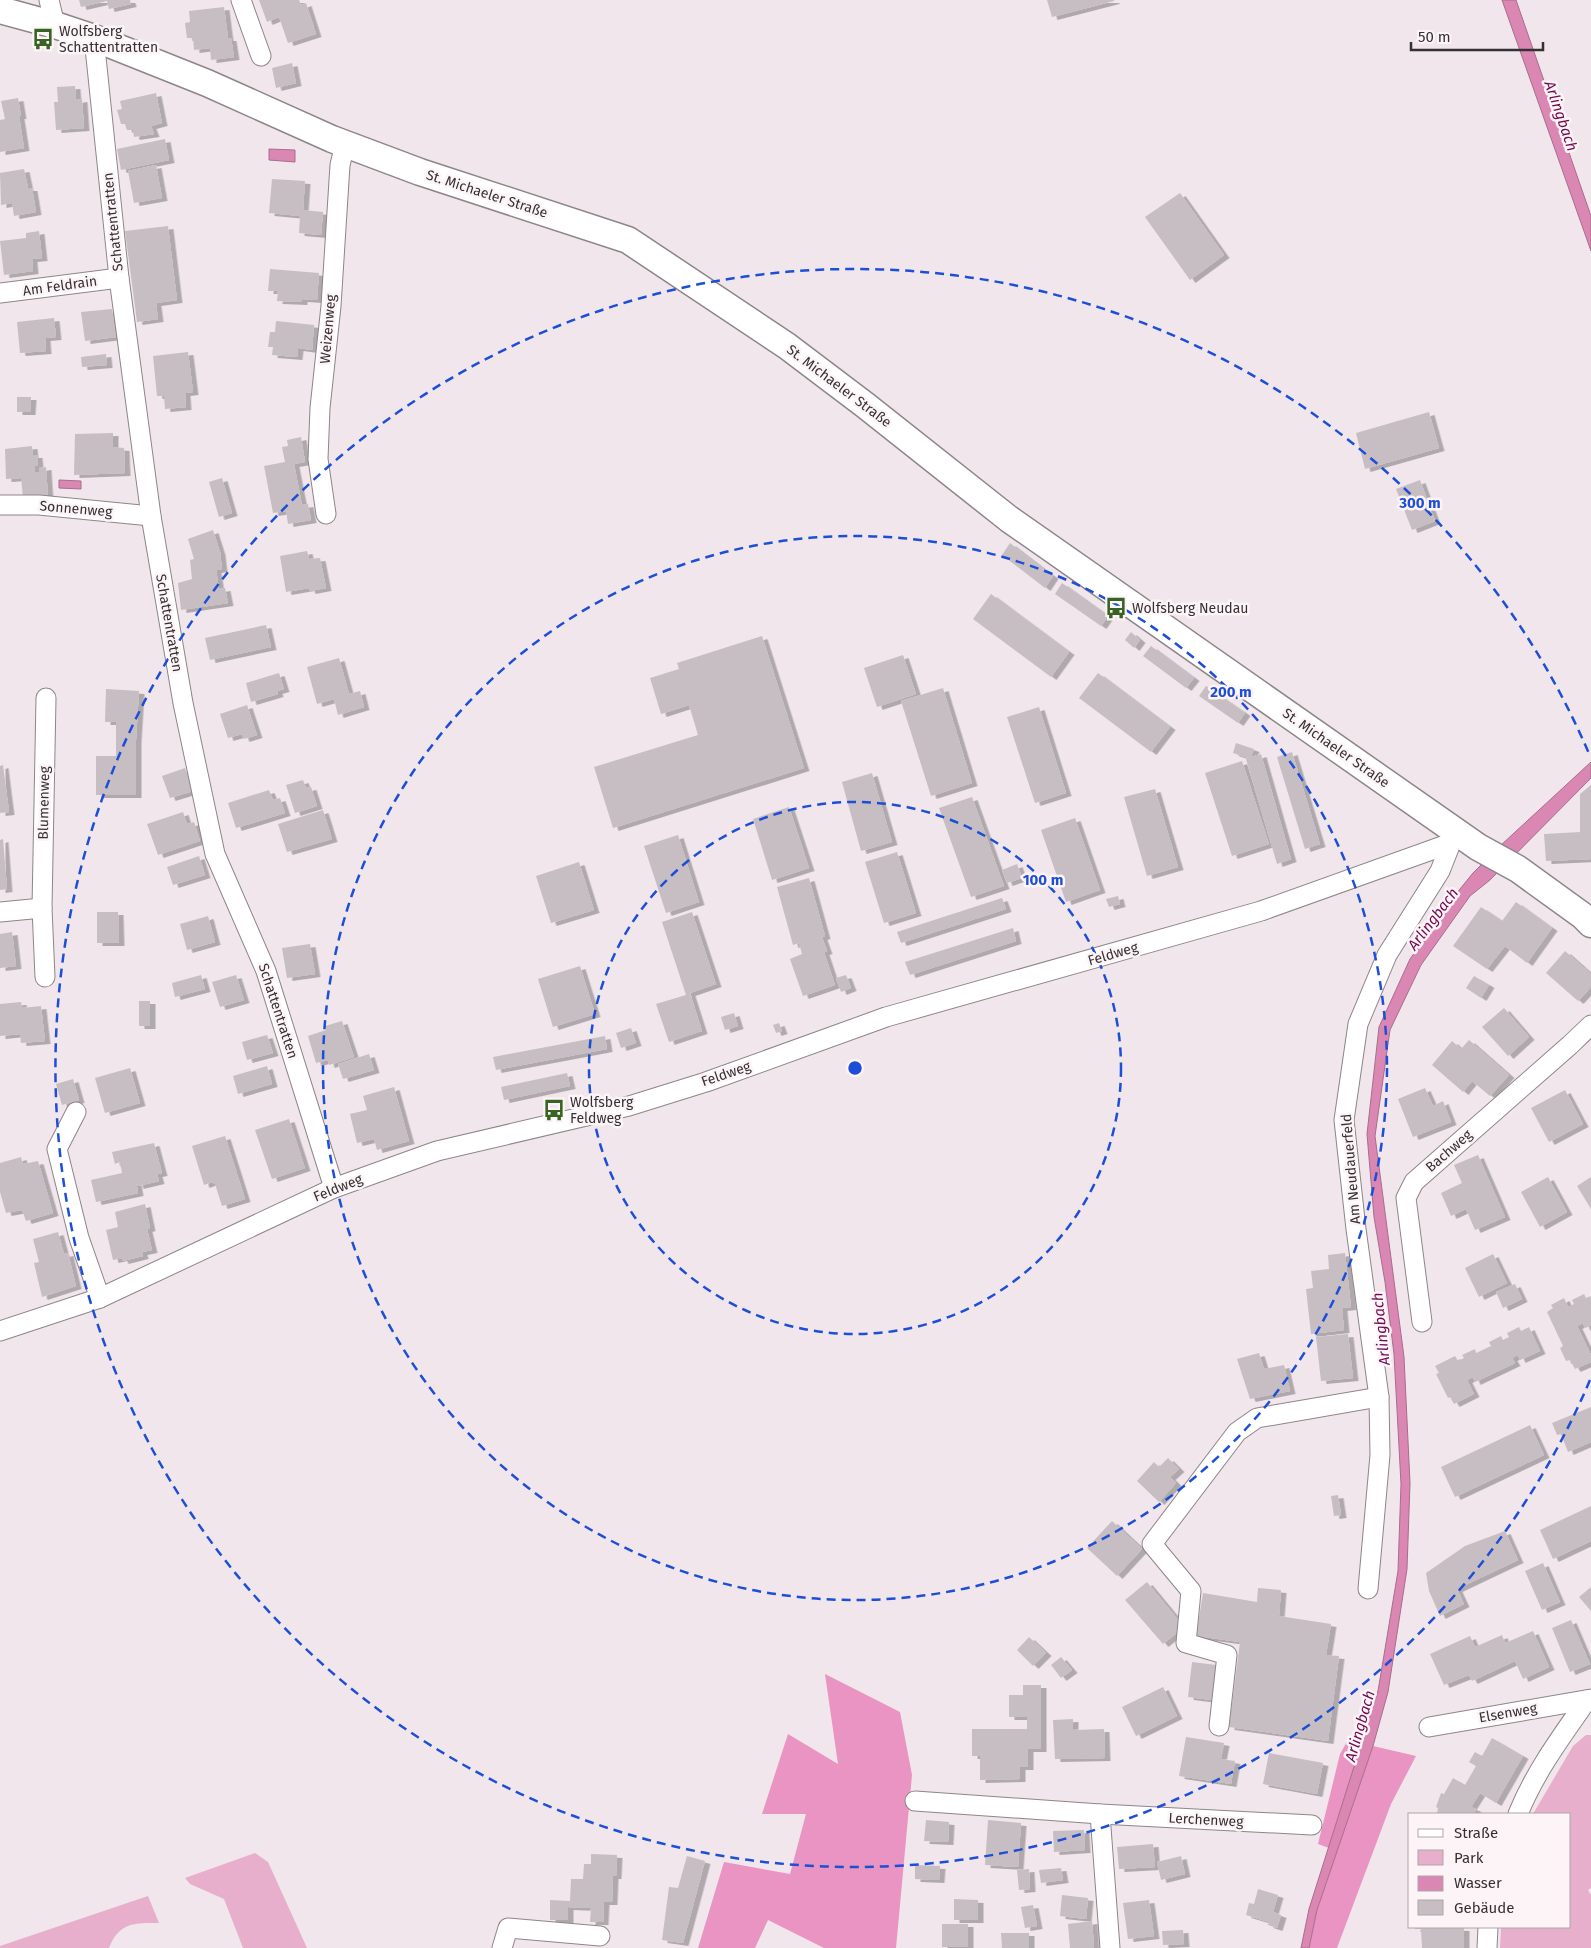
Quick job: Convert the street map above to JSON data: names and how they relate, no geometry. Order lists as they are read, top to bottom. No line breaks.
{"streets":{"main road":["St. Michaeler Straße"],"street":["Schattentratten","Am Feldrain","Weizenweg","Sonnenweg","Blumenweg","Feldweg","Bachweg","Am Neudauerfeld","Elsenweg","Lerchenweg"]},"crossings":[["St. Michaeler Straße","Schattentratten"],["St. Michaeler Straße","Weizenweg"],["St. Michaeler Straße","Feldweg"],["St. Michaeler Straße","Am Neudauerfeld"],["Schattentratten","Am Feldrain"],["Schattentratten","Sonnenweg"],["Schattentratten","Feldweg"],["Feldweg","Am Neudauerfeld"]],"water":["Arlingbach"],"places":{"bus stop":["Wolfsberg Schattentratten","Wolfsberg Neudau","Wolfsberg Feldweg"]},"legend":["Straße","Park","Wasser","Gebäude"],"scale_bar":"50 m","rings":["300 m","200 m","100 m"]}
